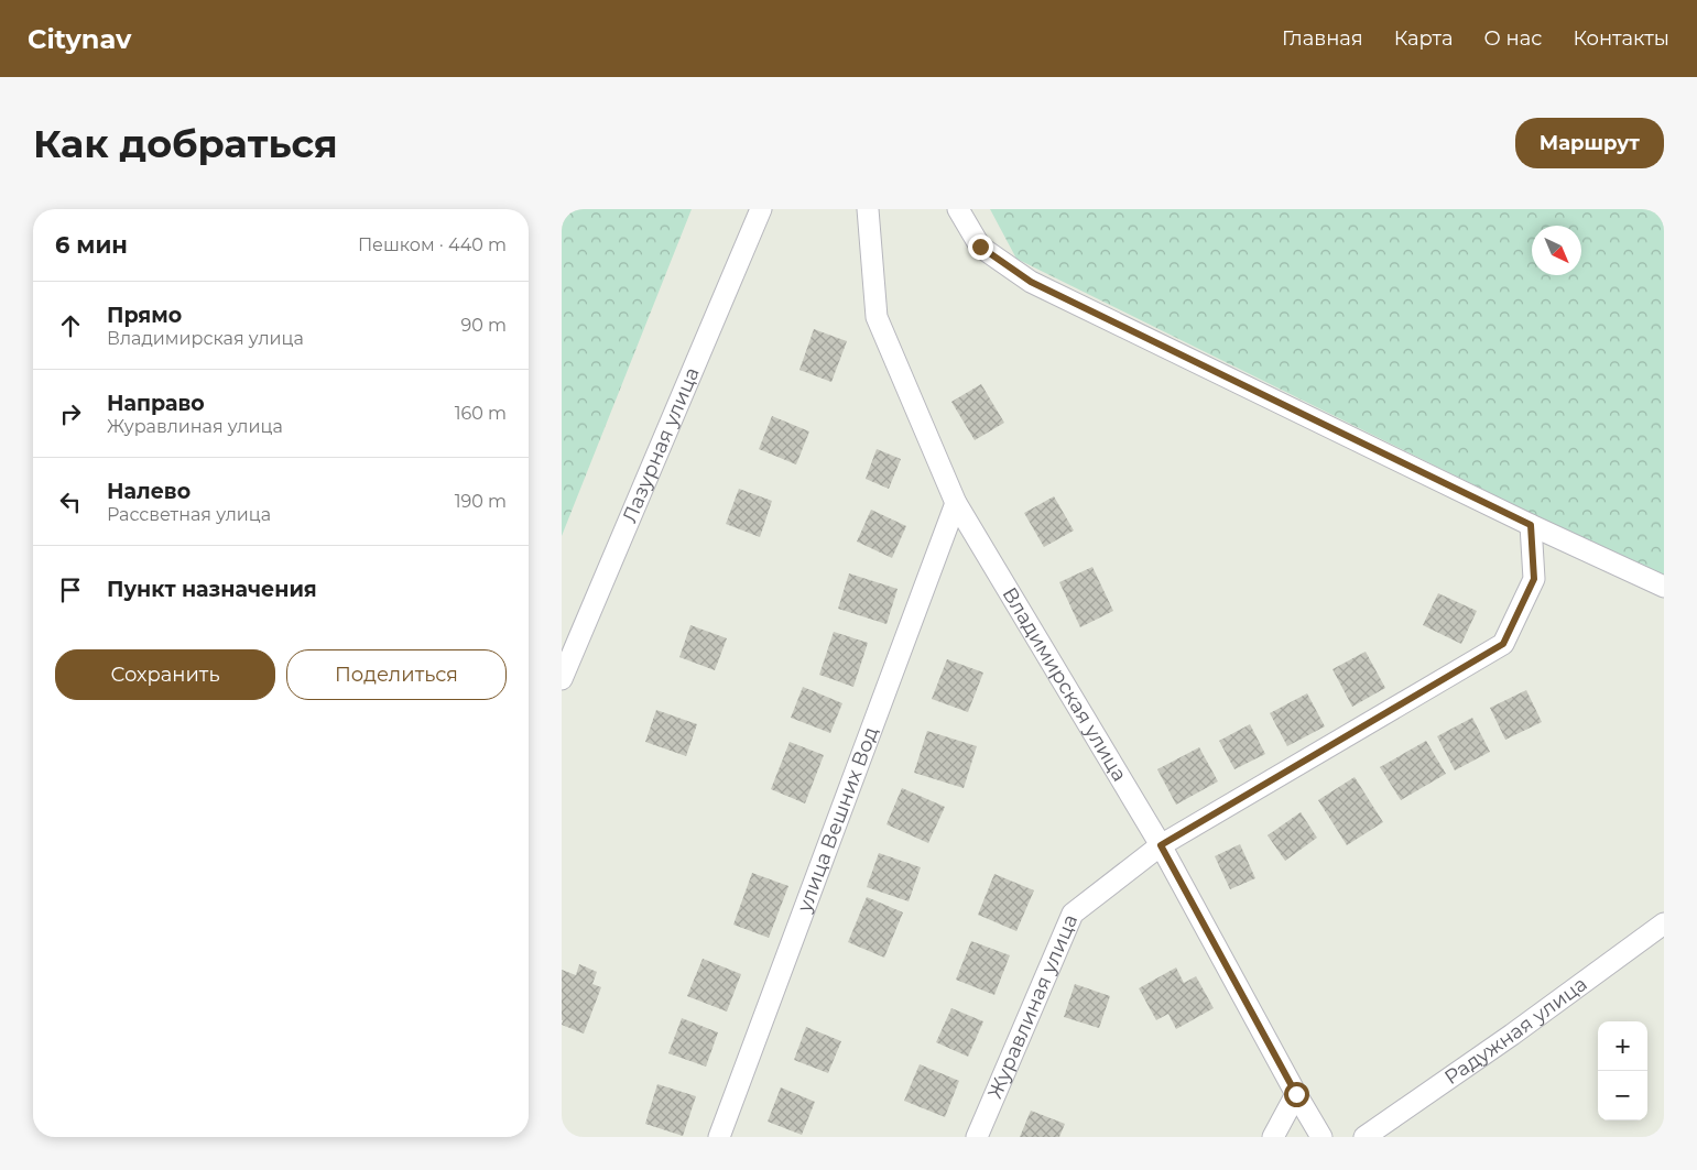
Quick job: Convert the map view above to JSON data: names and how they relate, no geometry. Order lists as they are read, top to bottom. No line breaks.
{"streets":{"street":["Лазурная улица","Владимирская улица","улица Вешних Вод","Журавлиная улица","Радужная улица"]},"crossings":[["Владимирская улица","улица Вешних Вод"],["Владимирская улица","Журавлиная улица"]],"north":"bottom right","page":{"header":"Citynav","nav":["Главная","Карта","О нас","Контакты"],"buttons":["Маршрут",["Сохранить","Поделиться"]],"title":"Как добраться","heading":["6 мин","Пешком · 440 m"],"list":[["Прямо","Владимирская улица","90 m"],["Направо","Журавлиная улица","160 m"],["Налево","Рассветная улица","190 m"],"Пункт назначения"],"map_buttons":["+","−"]}}
